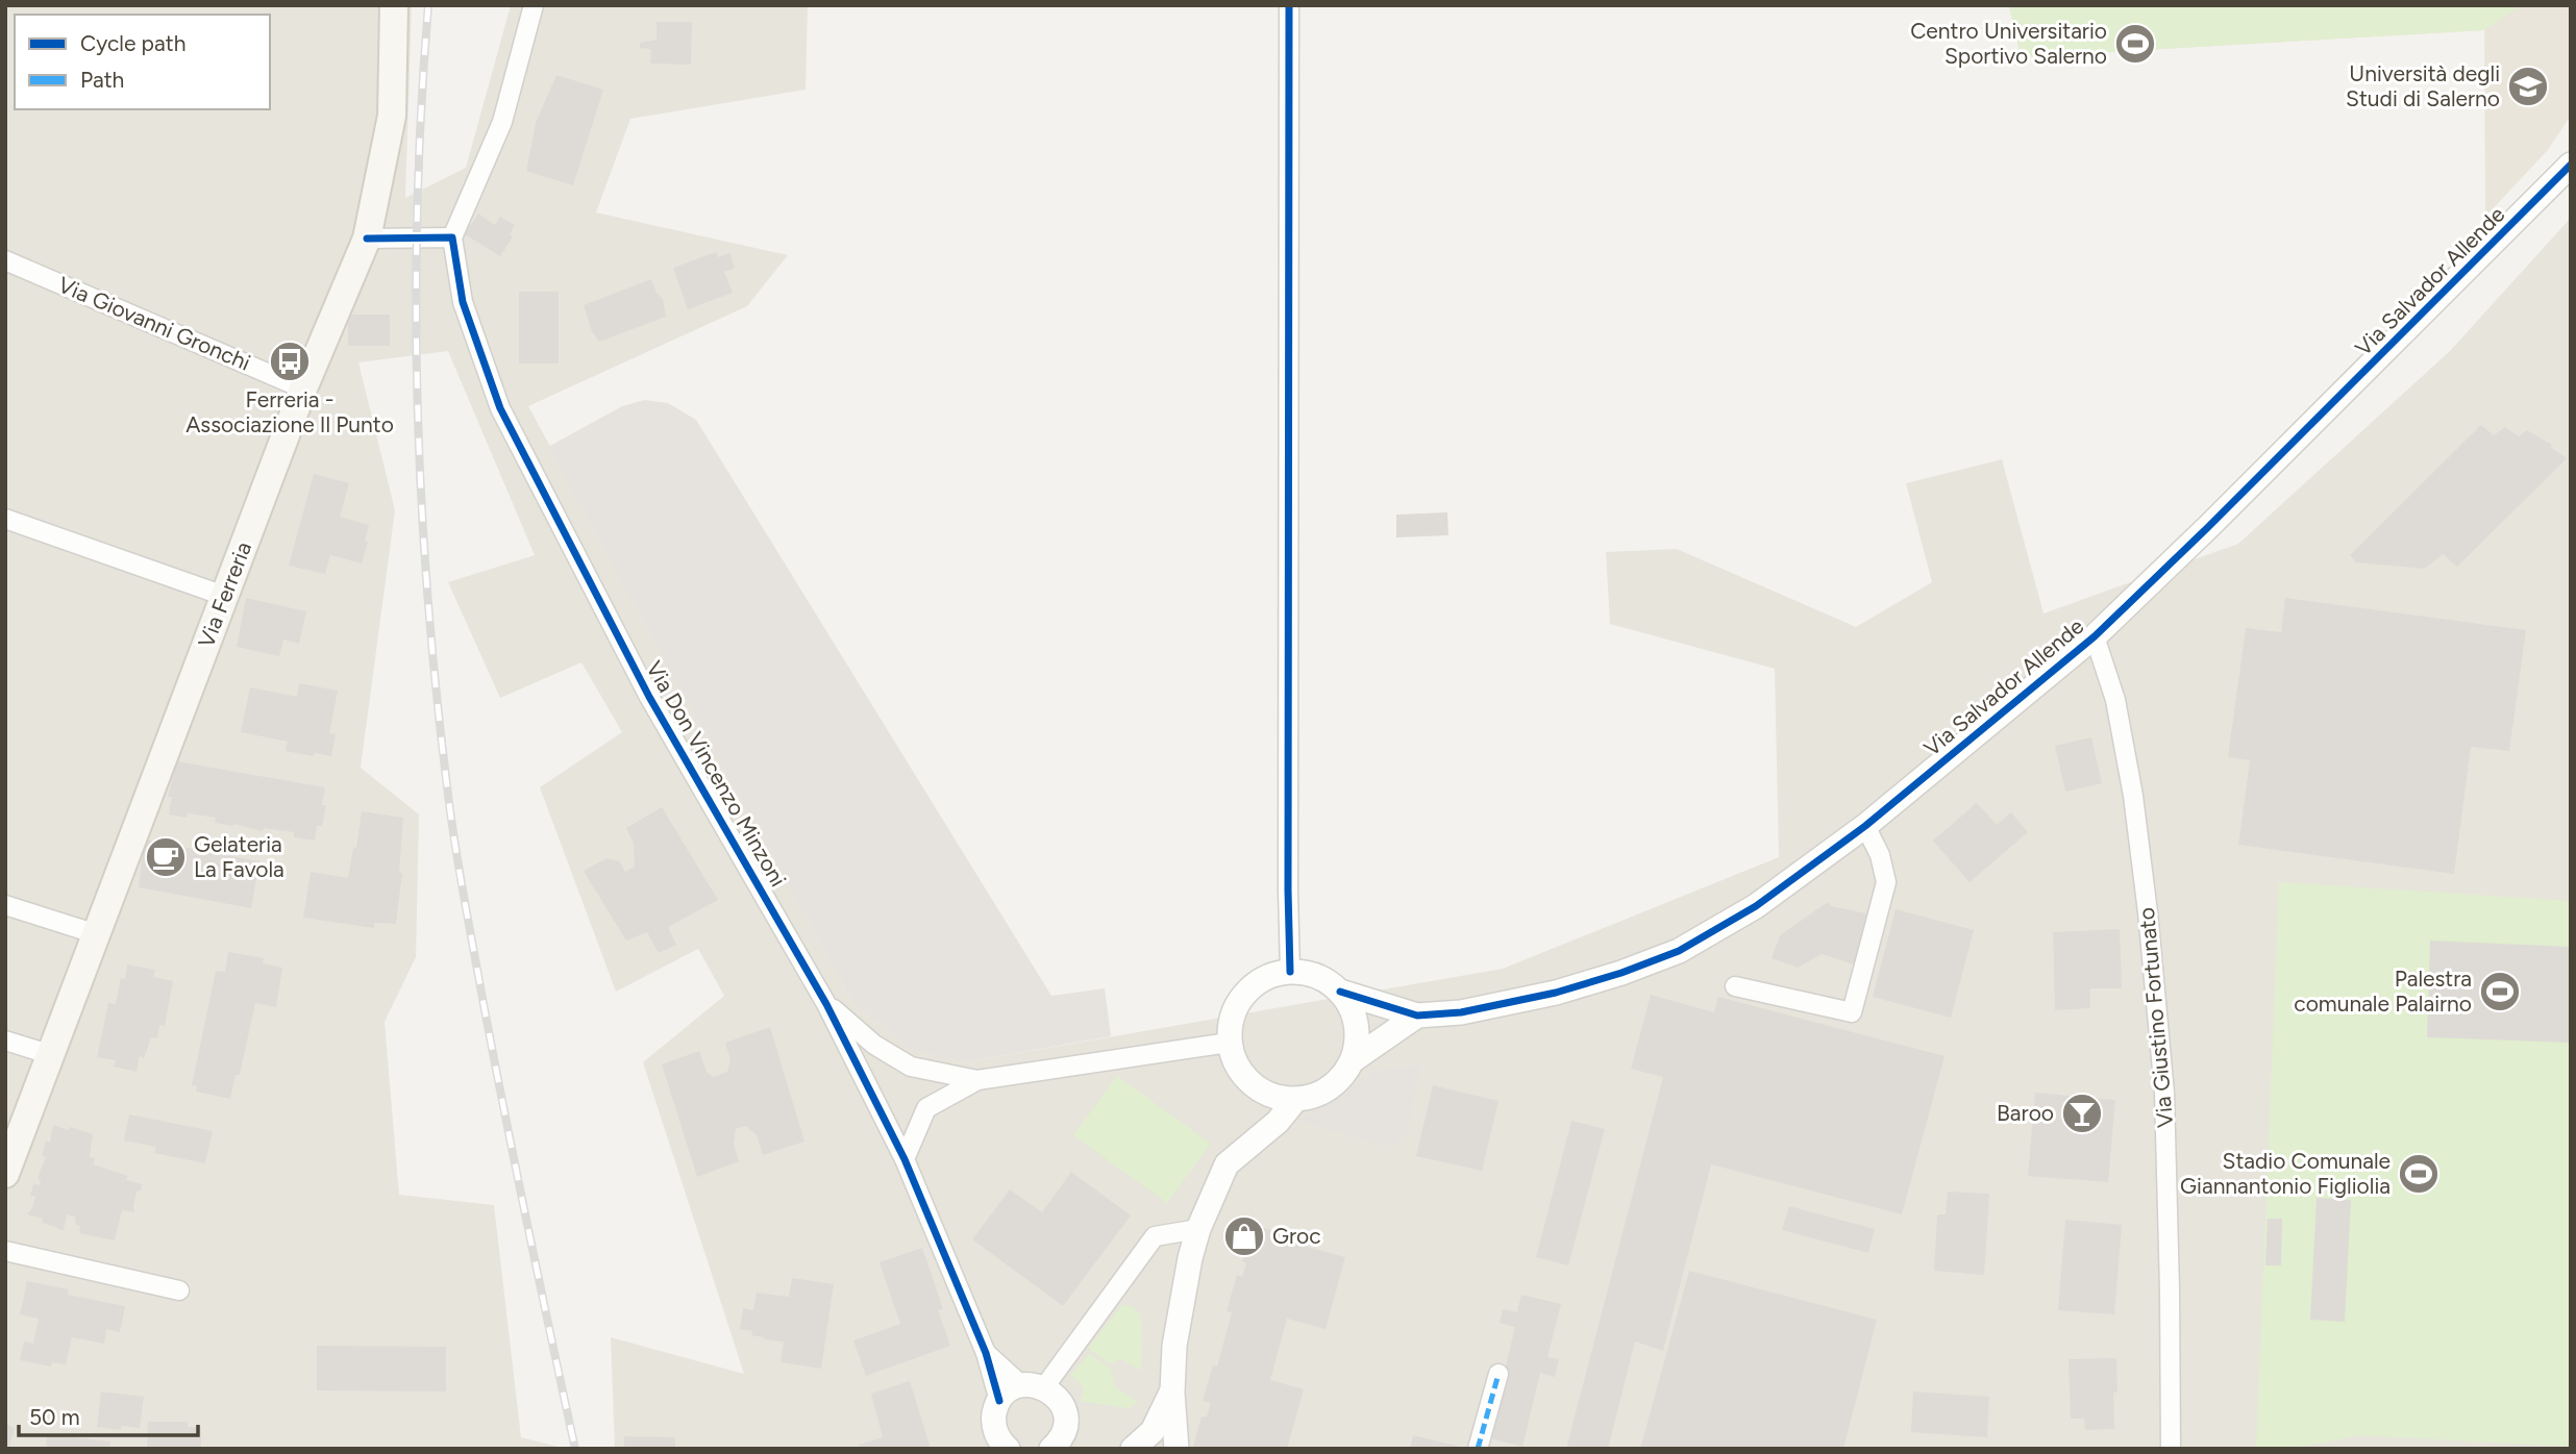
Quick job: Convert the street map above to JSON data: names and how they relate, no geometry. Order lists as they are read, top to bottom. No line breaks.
{"streets":{"main road":["Via Ferreria"],"street":["Via Salvador Allende","Via Giovanni Gronchi","Via Don Vincenzo Minzoni","Via Giustino Fortunato"]},"crossings":[["Via Salvador Allende","Via Giustino Fortunato"],["Via Giovanni Gronchi","Via Ferreria"]],"places":{"sports":["Centro Universitario Sportivo Salerno","Palestra comunale Palairno","Stadio Comunale Giannantonio Figliolia"],"school or university":["Università degli Studi di Salerno"],"bus stop":["Ferreria - Associazione Il Punto"],"cafe":["Gelateria La Favola"],"bar":["Baroo"],"shop":["Groc"]},"legend":["Cycle path","Path"],"scale_bar":"50 m"}
